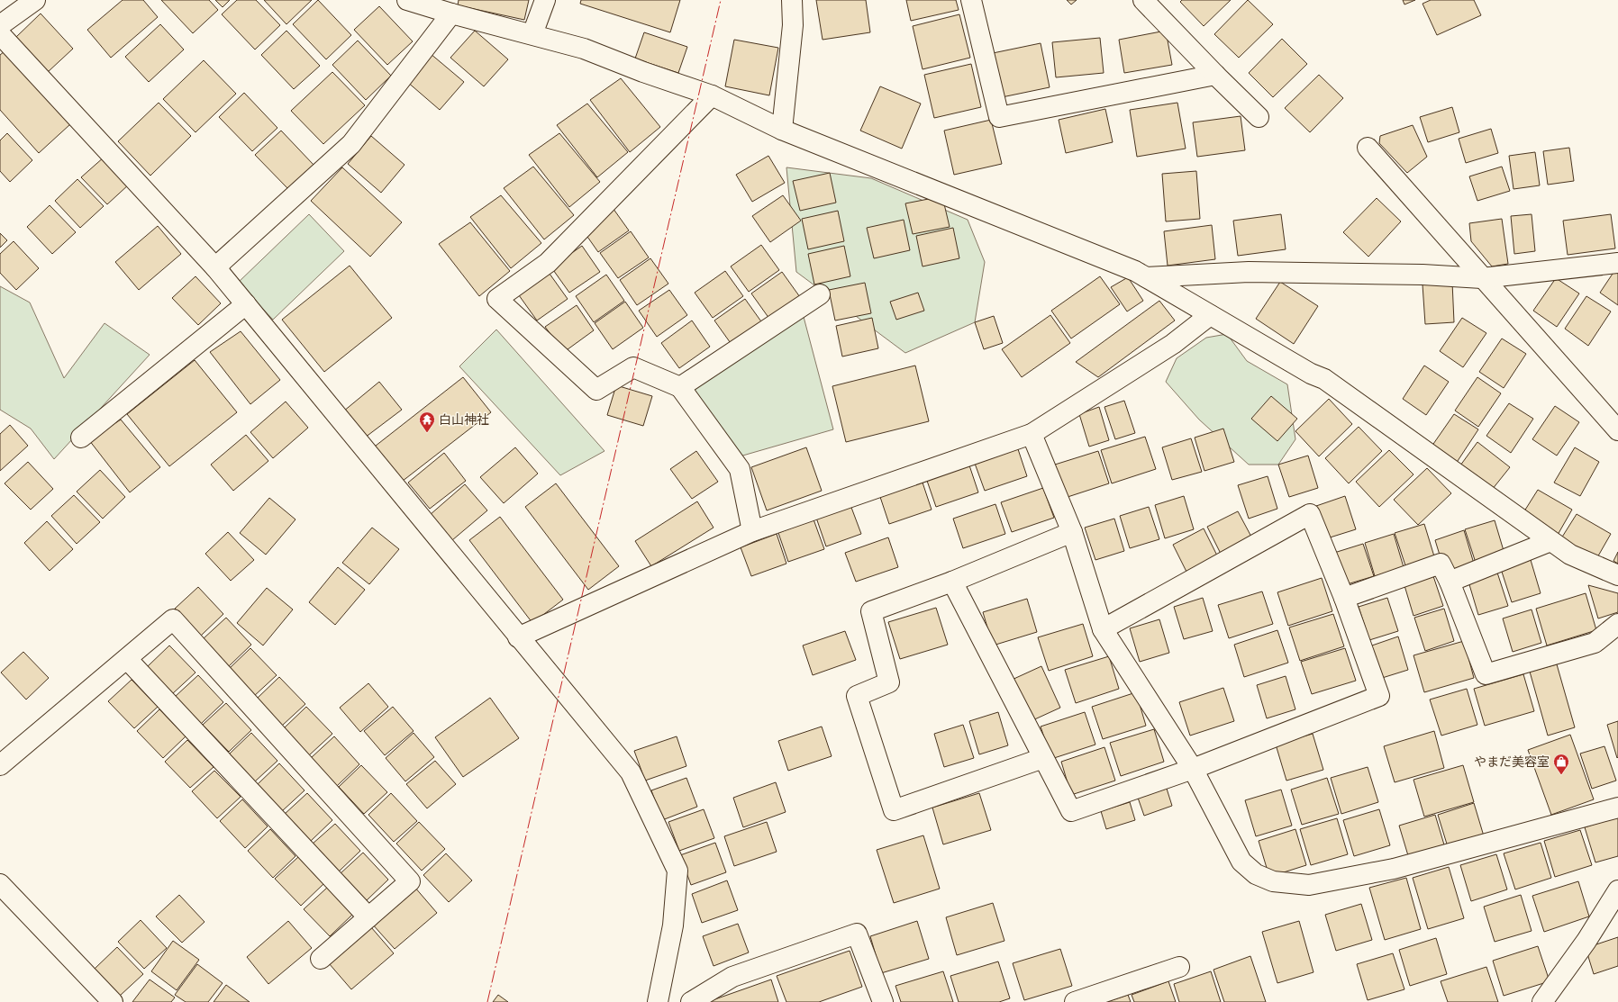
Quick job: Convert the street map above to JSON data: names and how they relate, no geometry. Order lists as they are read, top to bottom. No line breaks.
{"places":{"temple":["白山神社"],"shop":["やまだ美容室"]}}
